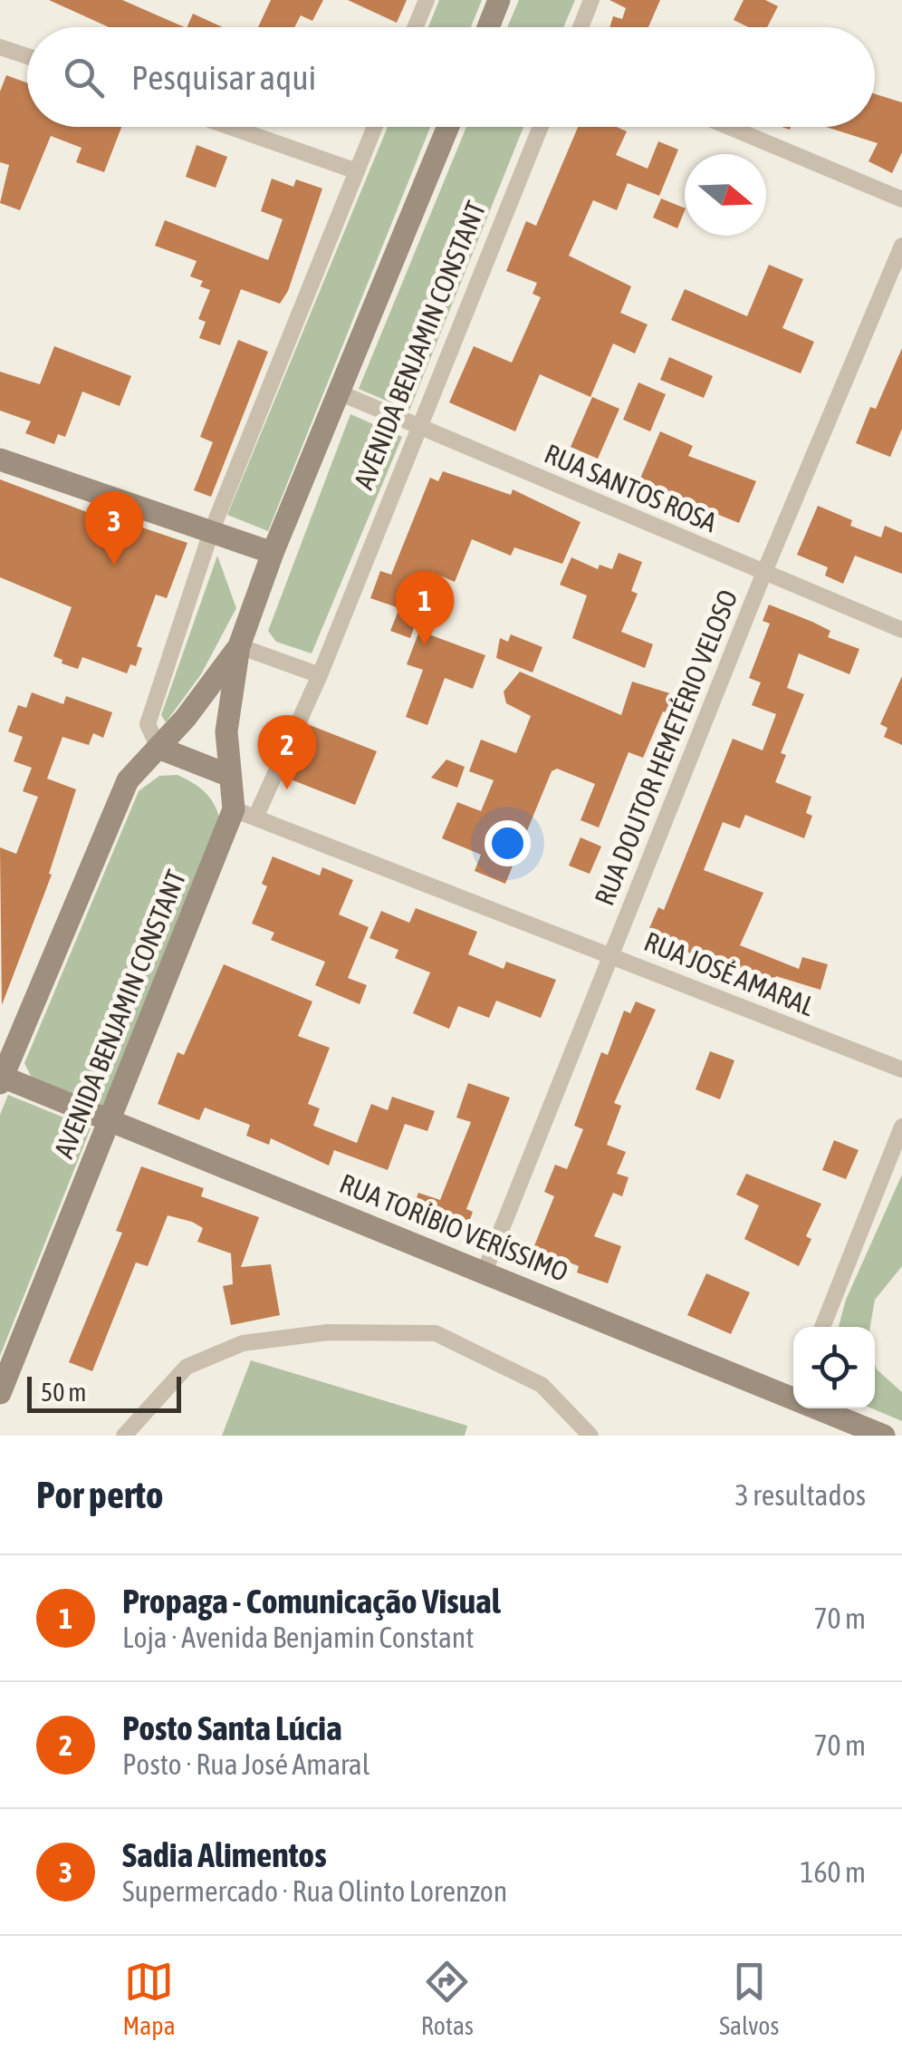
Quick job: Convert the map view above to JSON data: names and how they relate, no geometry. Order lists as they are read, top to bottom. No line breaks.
{"streets":{"main road":["AVENIDA BENJAMIN CONSTANT","RUA TORÍBIO VERÍSSIMO"],"street":["RUA SANTOS ROSA","RUA DOUTOR HEMETÉRIO VELOSO","RUA JOSÉ AMARAL"]},"crossings":[["AVENIDA BENJAMIN CONSTANT","RUA SANTOS ROSA"],["AVENIDA BENJAMIN CONSTANT","RUA JOSÉ AMARAL"],["AVENIDA BENJAMIN CONSTANT","RUA TORÍBIO VERÍSSIMO"],["RUA SANTOS ROSA","RUA DOUTOR HEMETÉRIO VELOSO"],["RUA DOUTOR HEMETÉRIO VELOSO","RUA JOSÉ AMARAL"],["RUA DOUTOR HEMETÉRIO VELOSO","RUA TORÍBIO VERÍSSIMO"]],"scale_bar":"50 m","north":"right","page":{"search":"Pesquisar aqui","pins":["3","1","2"],"scale":"50 m","heading":["Por perto","3 resultados"],"list":[{"mark":"1","name":"Propaga - Comunicação Visual","note":"Loja · Avenida Benjamin Constant","value":"70 m"},{"mark":"2","name":"Posto Santa Lúcia","note":"Posto · Rua José Amaral","value":"70 m"},{"mark":"3","name":"Sadia Alimentos","note":"Supermercado · Rua Olinto Lorenzon","value":"160 m"}],"nav":["Mapa","Rotas","Salvos"]}}
